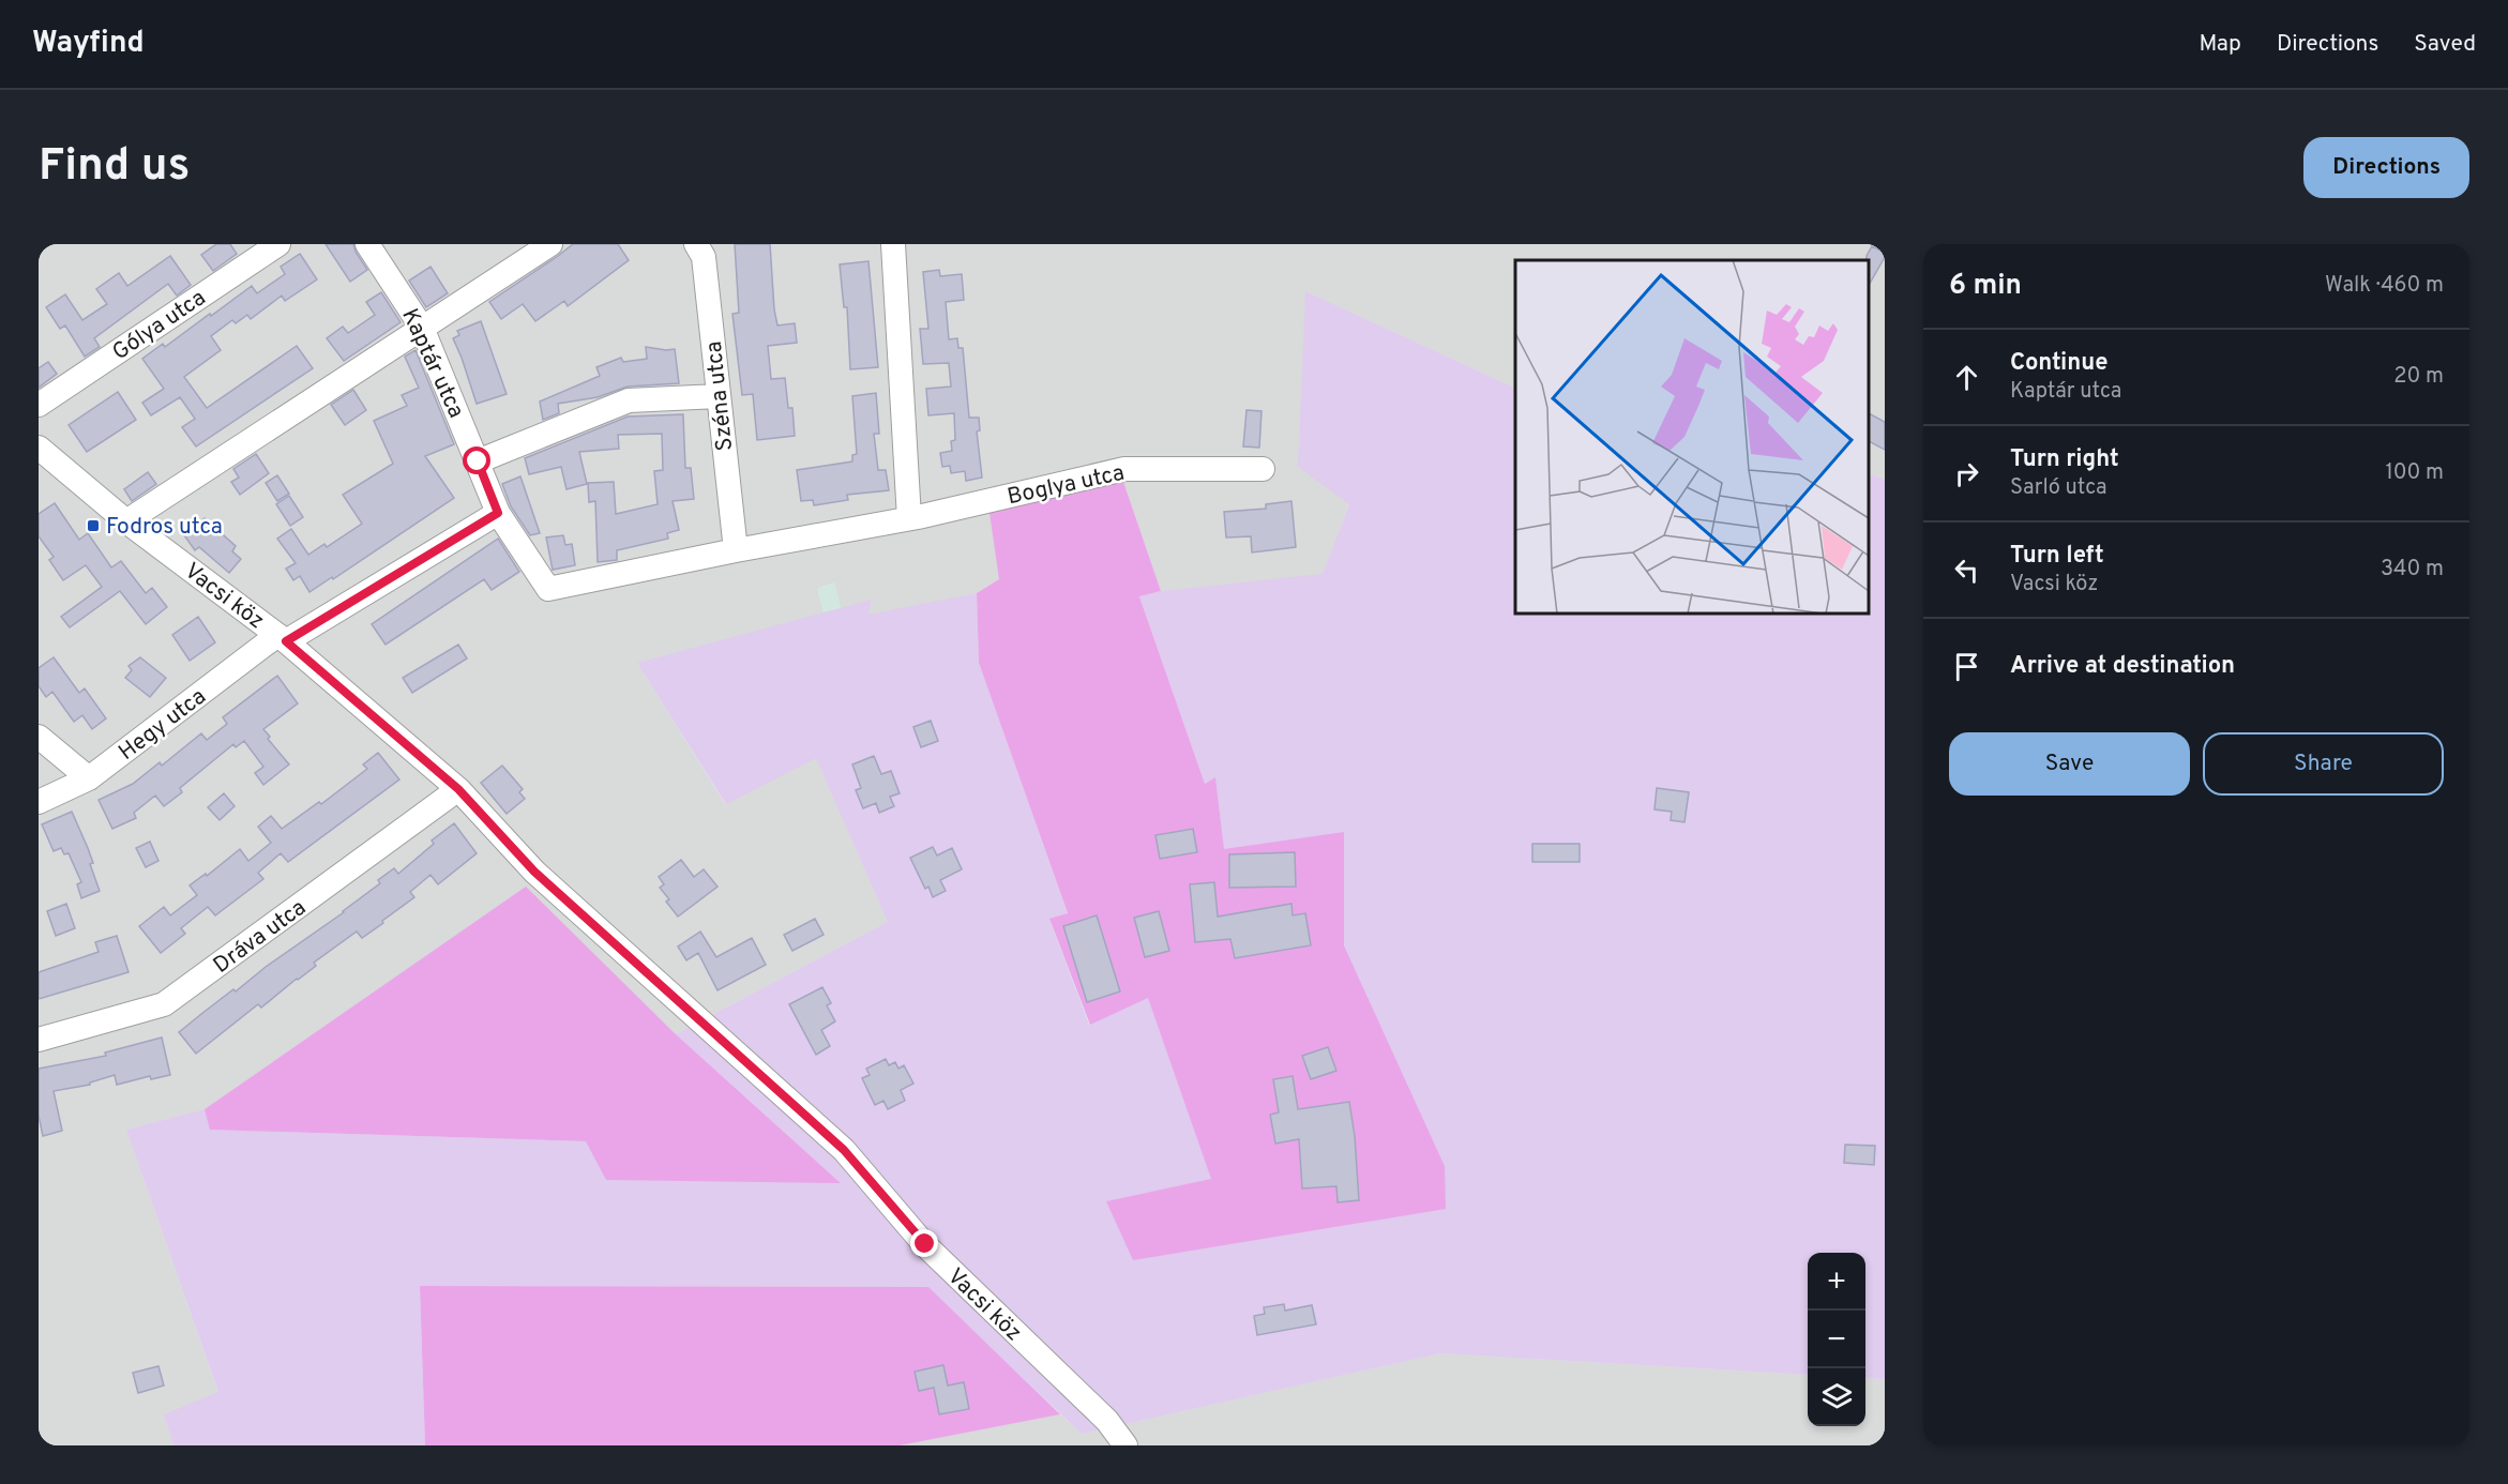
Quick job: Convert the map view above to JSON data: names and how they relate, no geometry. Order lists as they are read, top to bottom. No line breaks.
{"streets":{"street":["Gólya utca","Kaptár utca","Széna utca","Boglya utca","Vacsi köz","Hegy utca","Dráva utca"]},"crossings":[["Kaptár utca","Széna utca"],["Kaptár utca","Boglya utca"],["Kaptár utca","Hegy utca"],["Széna utca","Boglya utca"],["Vacsi köz","Hegy utca"],["Vacsi köz","Dráva utca"]],"places":{"transit":["Fodros utca"]},"page":{"header":"Wayfind","nav":["Map","Directions","Saved"],"buttons":["Directions",["Save","Share"]],"title":"Find us","heading":["6 min","Walk · 460 m"],"list":[["Continue","Kaptár utca","20 m"],["Turn right","Sarló utca","100 m"],["Turn left","Vacsi köz","340 m"],"Arrive at destination"],"map_buttons":["+","−"]}}
